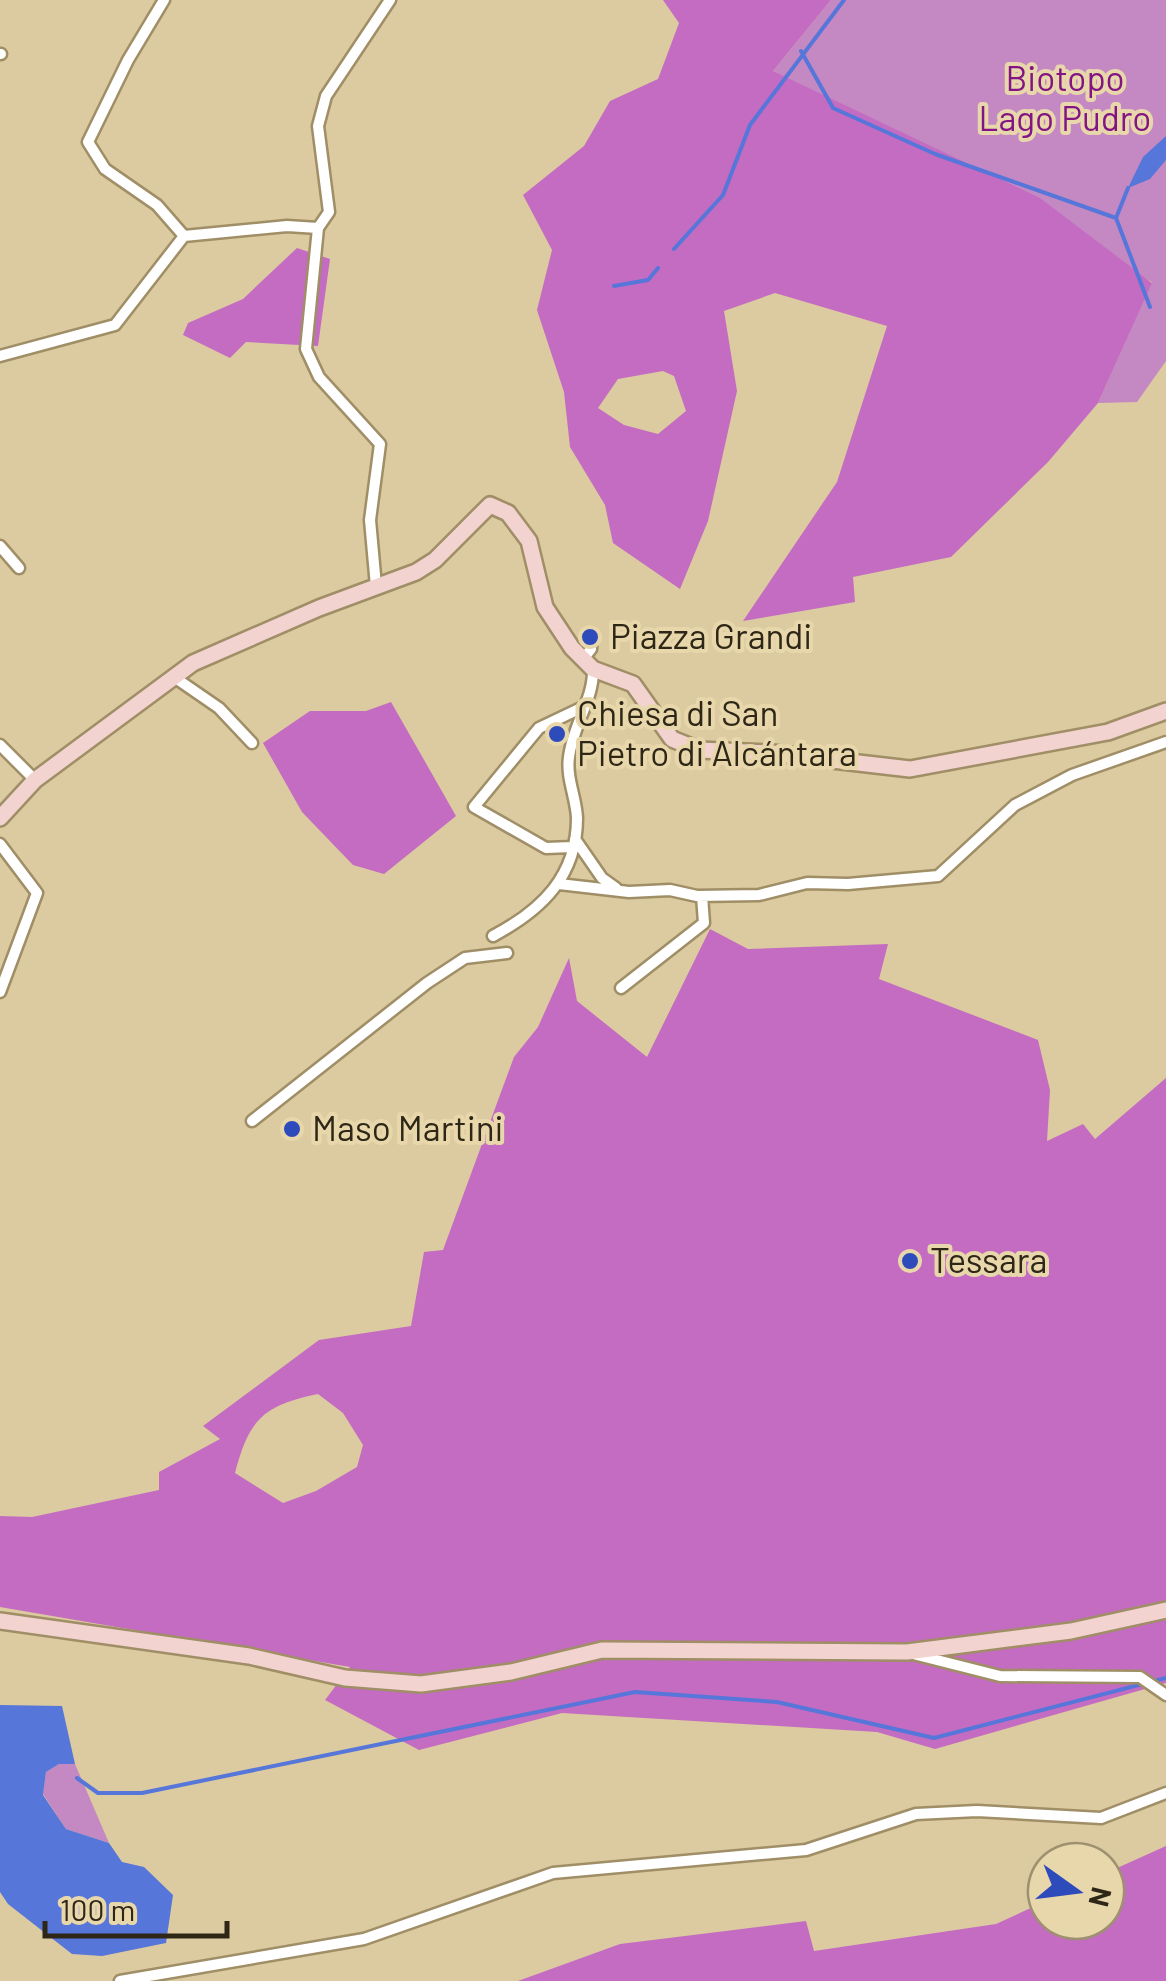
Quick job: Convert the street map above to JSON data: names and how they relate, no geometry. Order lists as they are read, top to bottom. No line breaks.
{"parks":["Biotopo Lago Pudro"],"places":["Piazza Grandi","Chiesa di San Pietro di Alcántara","Maso Martini","Tessara"],"scale_bar":"100 m","north":"right"}
